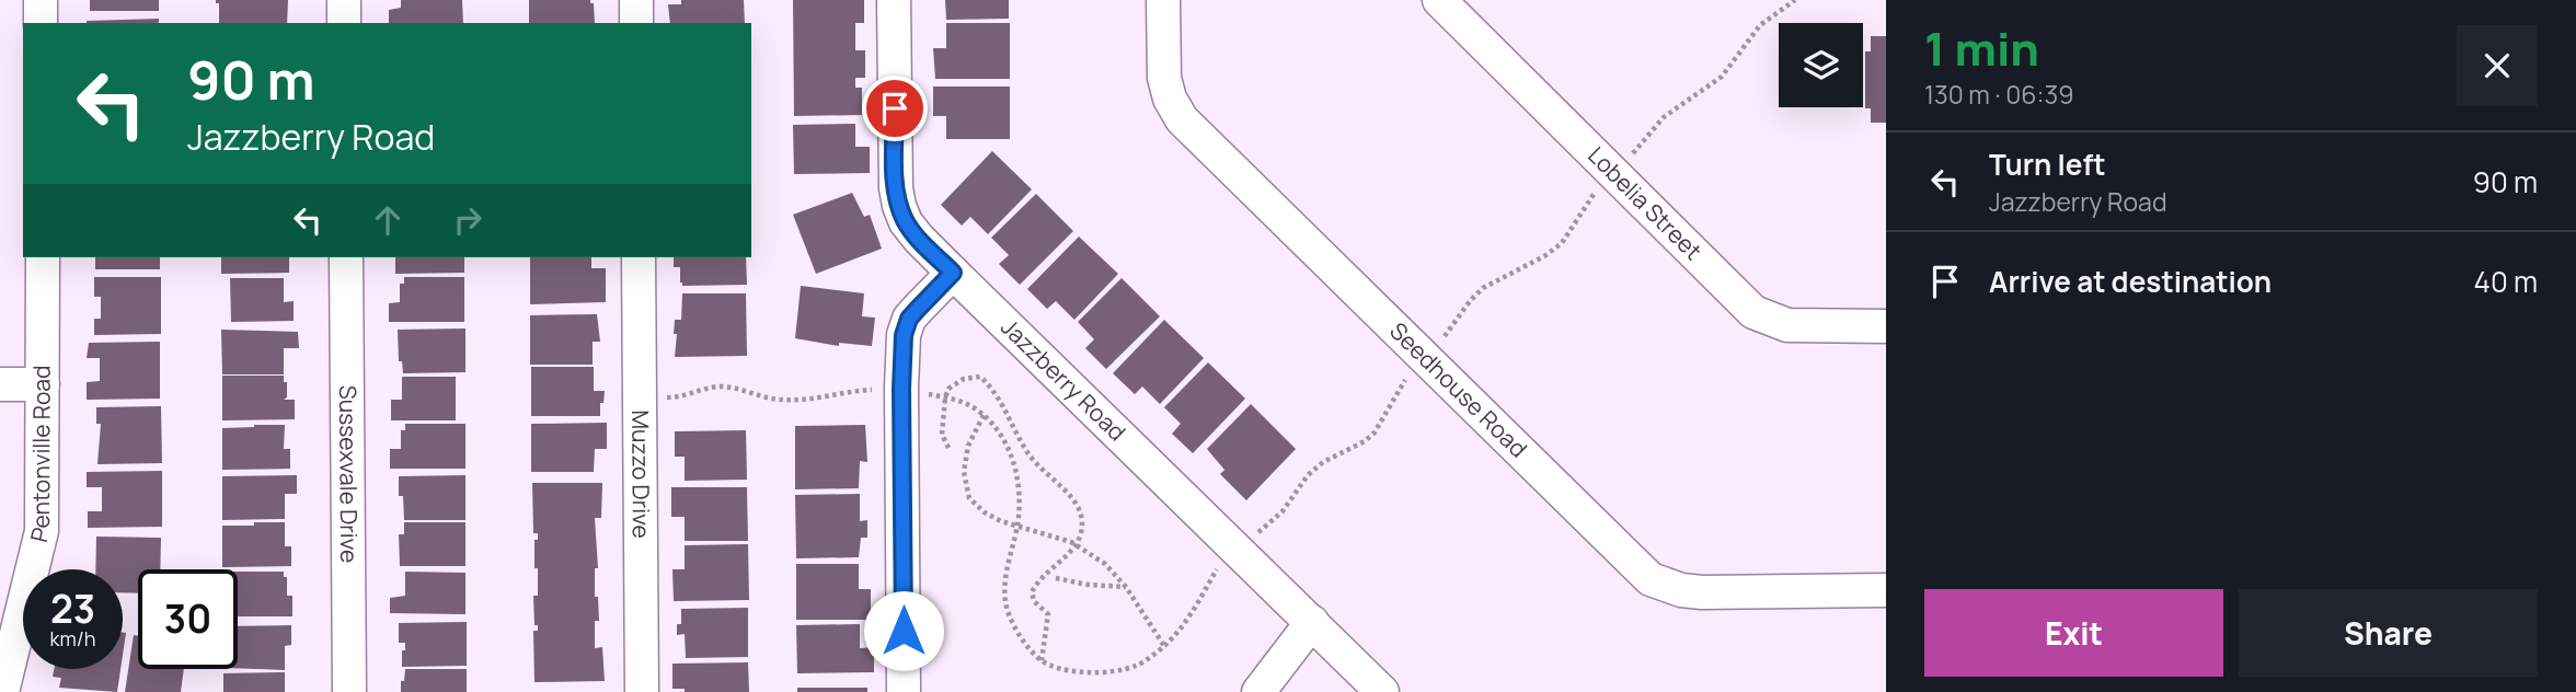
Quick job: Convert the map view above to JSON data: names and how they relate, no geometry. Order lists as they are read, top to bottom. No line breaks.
{"streets":{"street":["Lobelia Street","Jazzberry Road","Seedhouse Road","Pentonville Road","Sussexvale Drive","Muzzo Drive"]},"page":{"heading":["1 min","130 m · 06:39"],"turn":["90 m","Jazzberry Road"],"list":[{"name":"Turn left","note":"Jazzberry Road","value":"90 m"},{"name":"Arrive at destination","value":"40 m"}],"speed":"23 km/h","limit":"30","buttons":["Exit","Share"]}}
